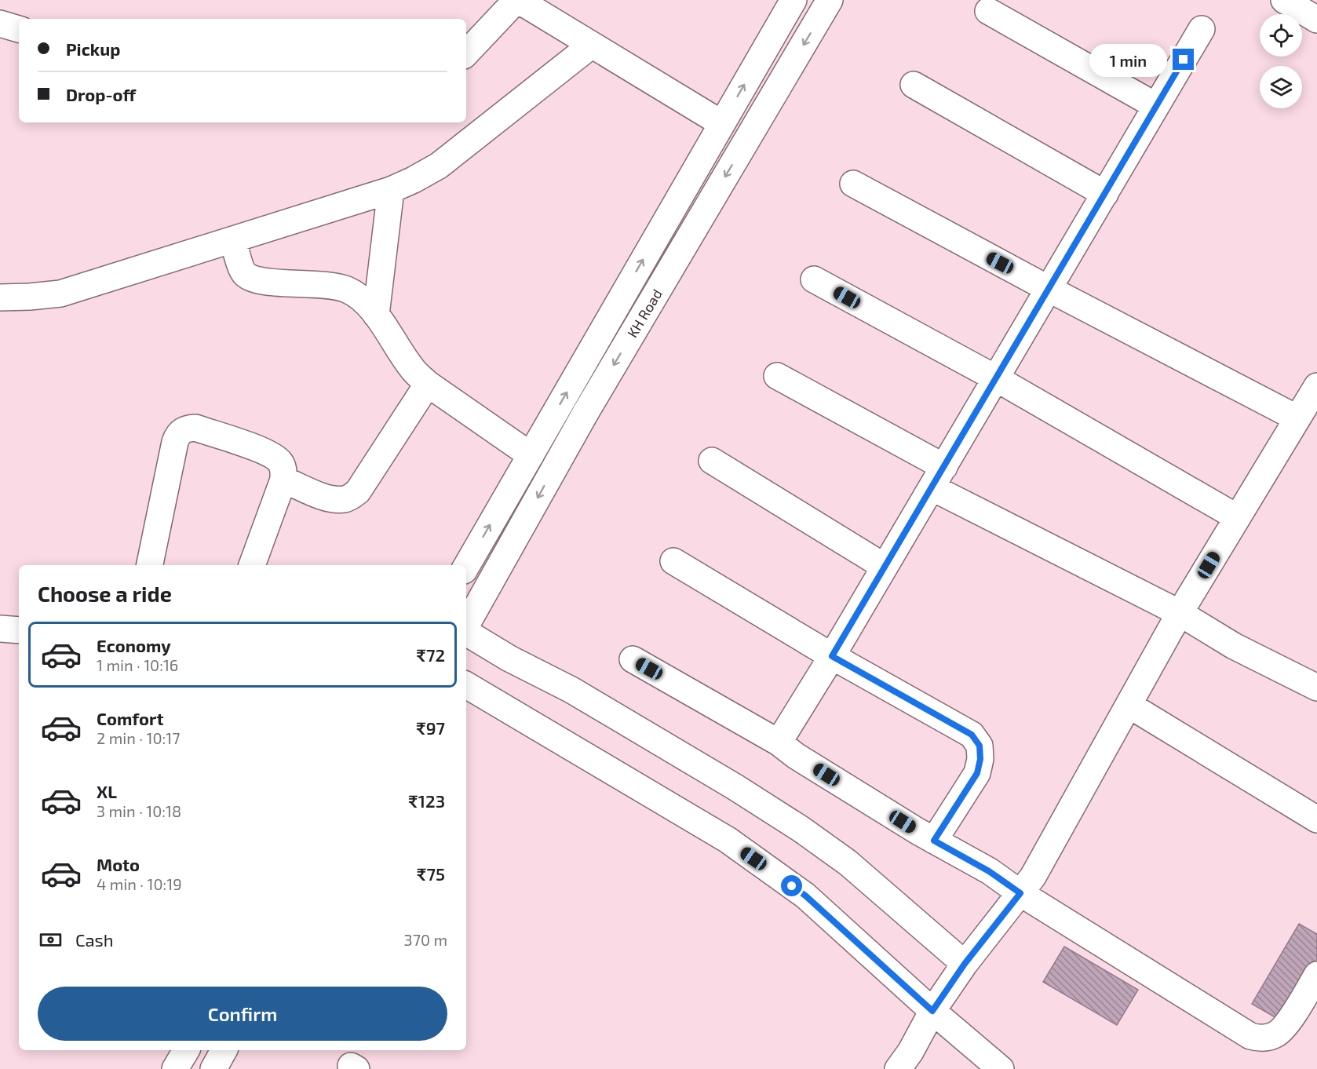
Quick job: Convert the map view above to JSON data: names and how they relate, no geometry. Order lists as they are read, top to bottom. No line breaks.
{"streets":{"street":["KH Road"]},"page":{"banner":["Pickup","Drop-off"],"bubble":"1 min","heading":"Choose a ride","list":[{"name":"Economy","note":"1 min · 10:16","value":"₹72"},{"name":"Comfort","note":"2 min · 10:17","value":"₹97"},{"name":"XL","note":"3 min · 10:18","value":"₹123"},{"name":"Moto","note":"4 min · 10:19","value":"₹75"}],"pay":["Cash","370 m"],"buttons":"Confirm"}}
